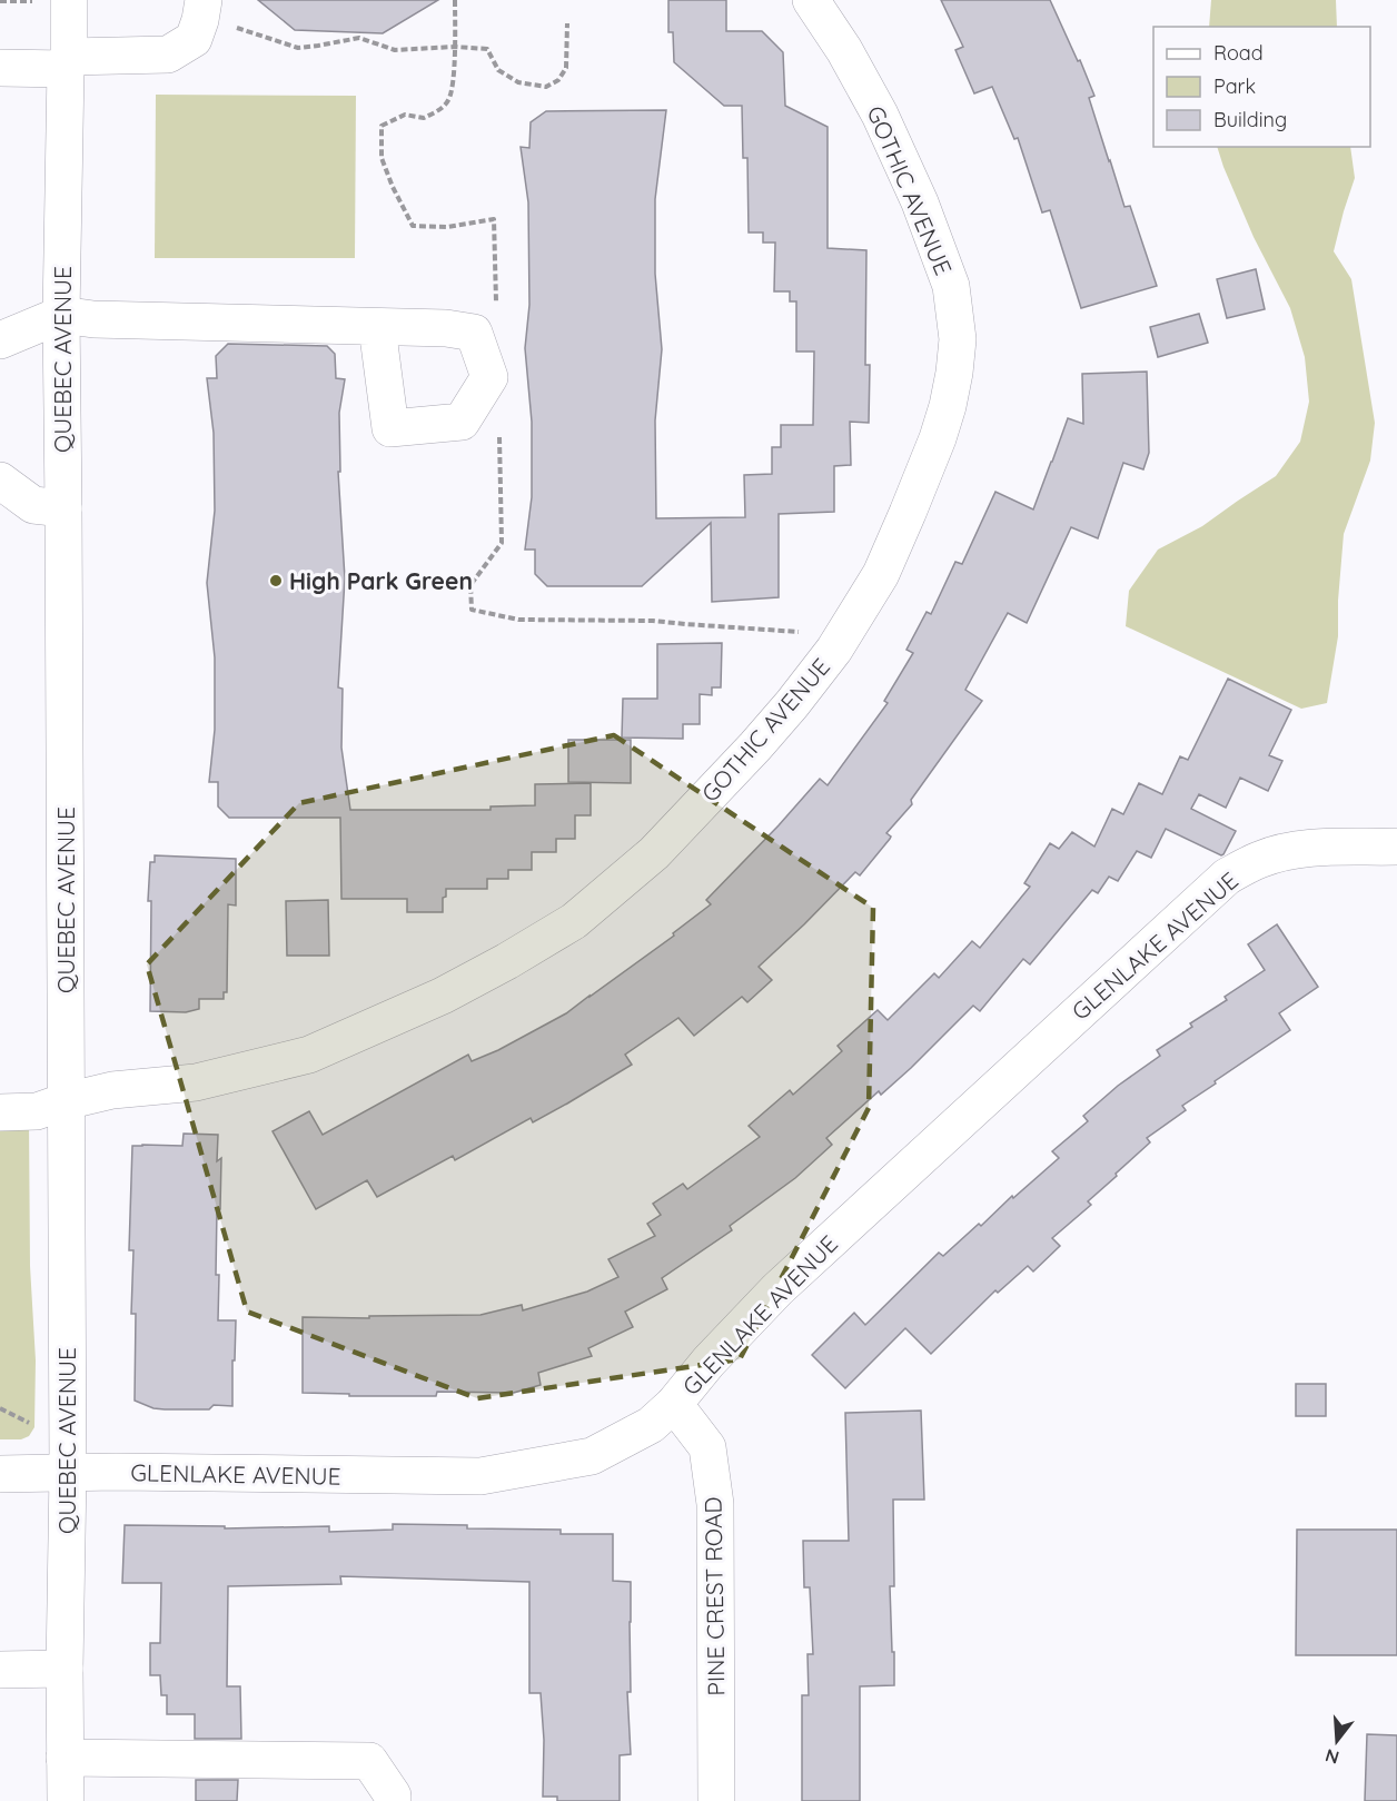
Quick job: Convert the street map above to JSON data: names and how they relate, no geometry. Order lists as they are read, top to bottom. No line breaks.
{"streets":{"street":["GOTHIC AVENUE","QUEBEC AVENUE","GLENLAKE AVENUE","PINE CREST ROAD"]},"crossings":[["GOTHIC AVENUE","QUEBEC AVENUE"],["QUEBEC AVENUE","GLENLAKE AVENUE"],["GLENLAKE AVENUE","PINE CREST ROAD"]],"places":["High Park Green"],"legend":["Road","Park","Building"],"north":"bottom"}
